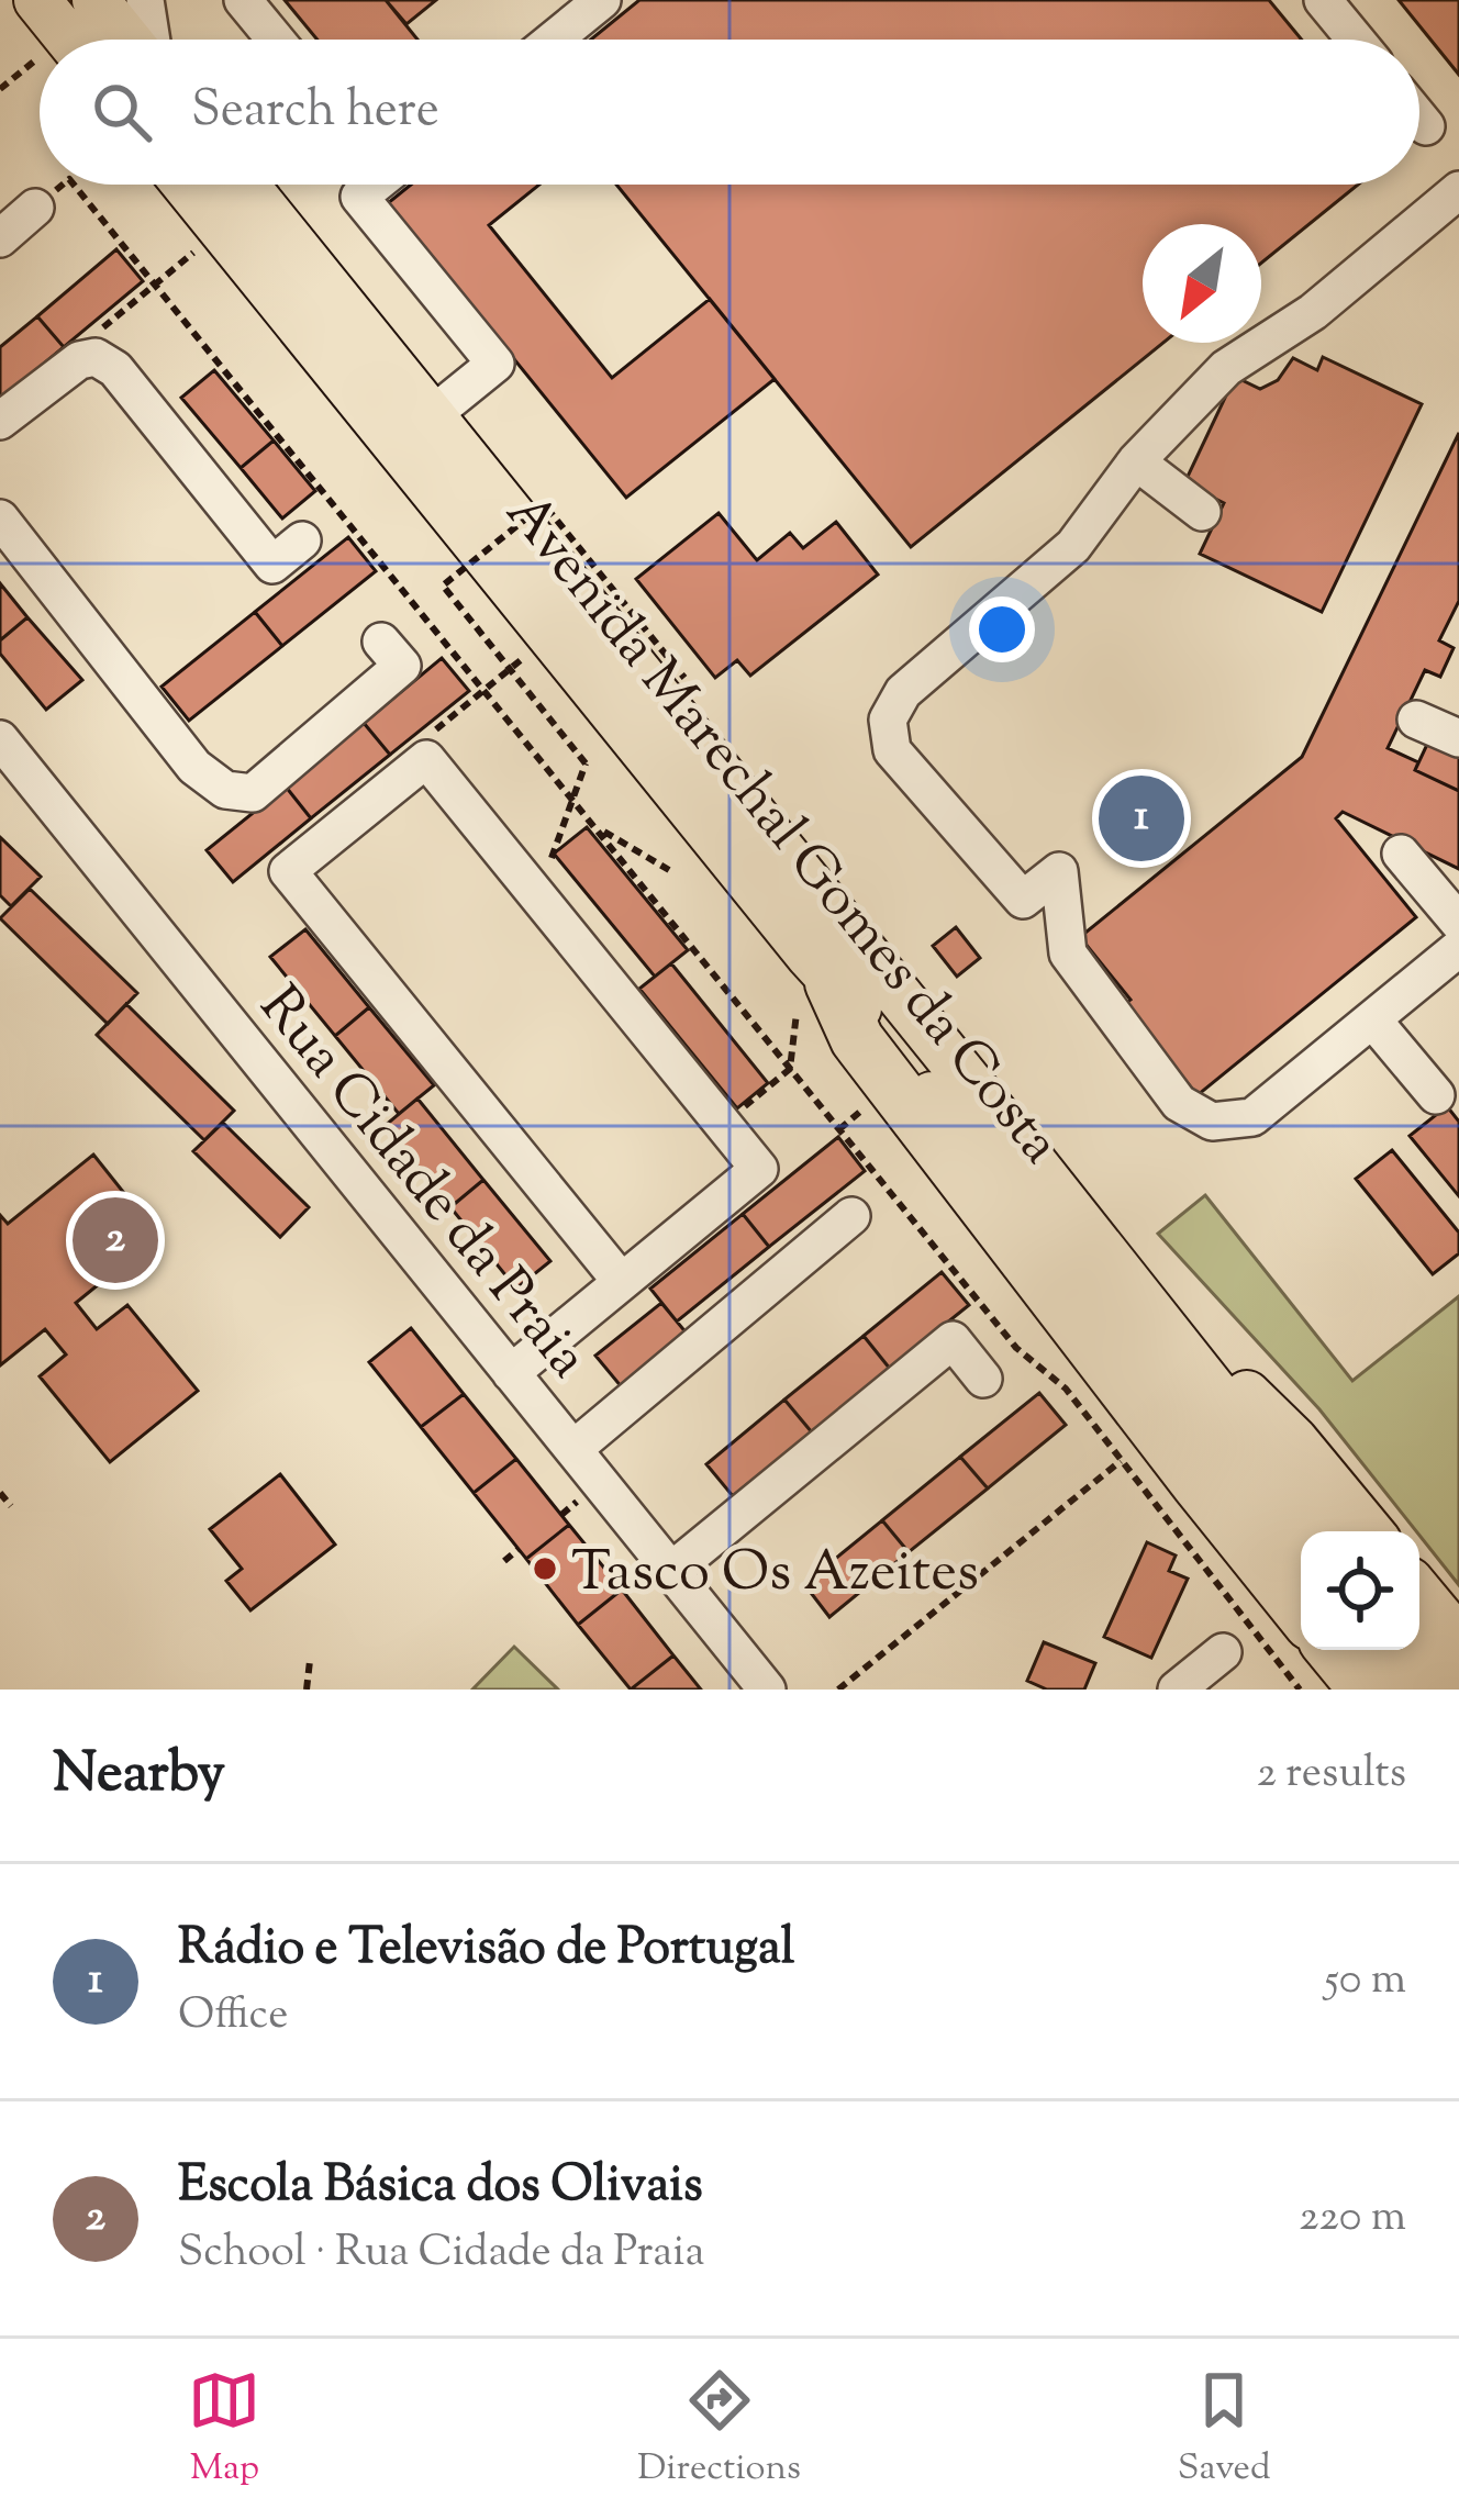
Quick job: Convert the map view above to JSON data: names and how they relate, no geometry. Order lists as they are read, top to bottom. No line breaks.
{"streets":{"main road":["Avenida Marechal Gomes da Costa"],"street":["Rua Cidade da Praia"]},"places":["Tasco Os Azeites"],"north":"bottom left","page":{"search":"Search here","pins":["1","2"],"heading":["Nearby","2 results"],"list":[{"mark":"1","name":"Rádio e Televisão de Portugal","note":"Office","value":"50 m"},{"mark":"2","name":"Escola Básica dos Olivais","note":"School · Rua Cidade da Praia","value":"220 m"}],"nav":["Map","Directions","Saved"]}}
